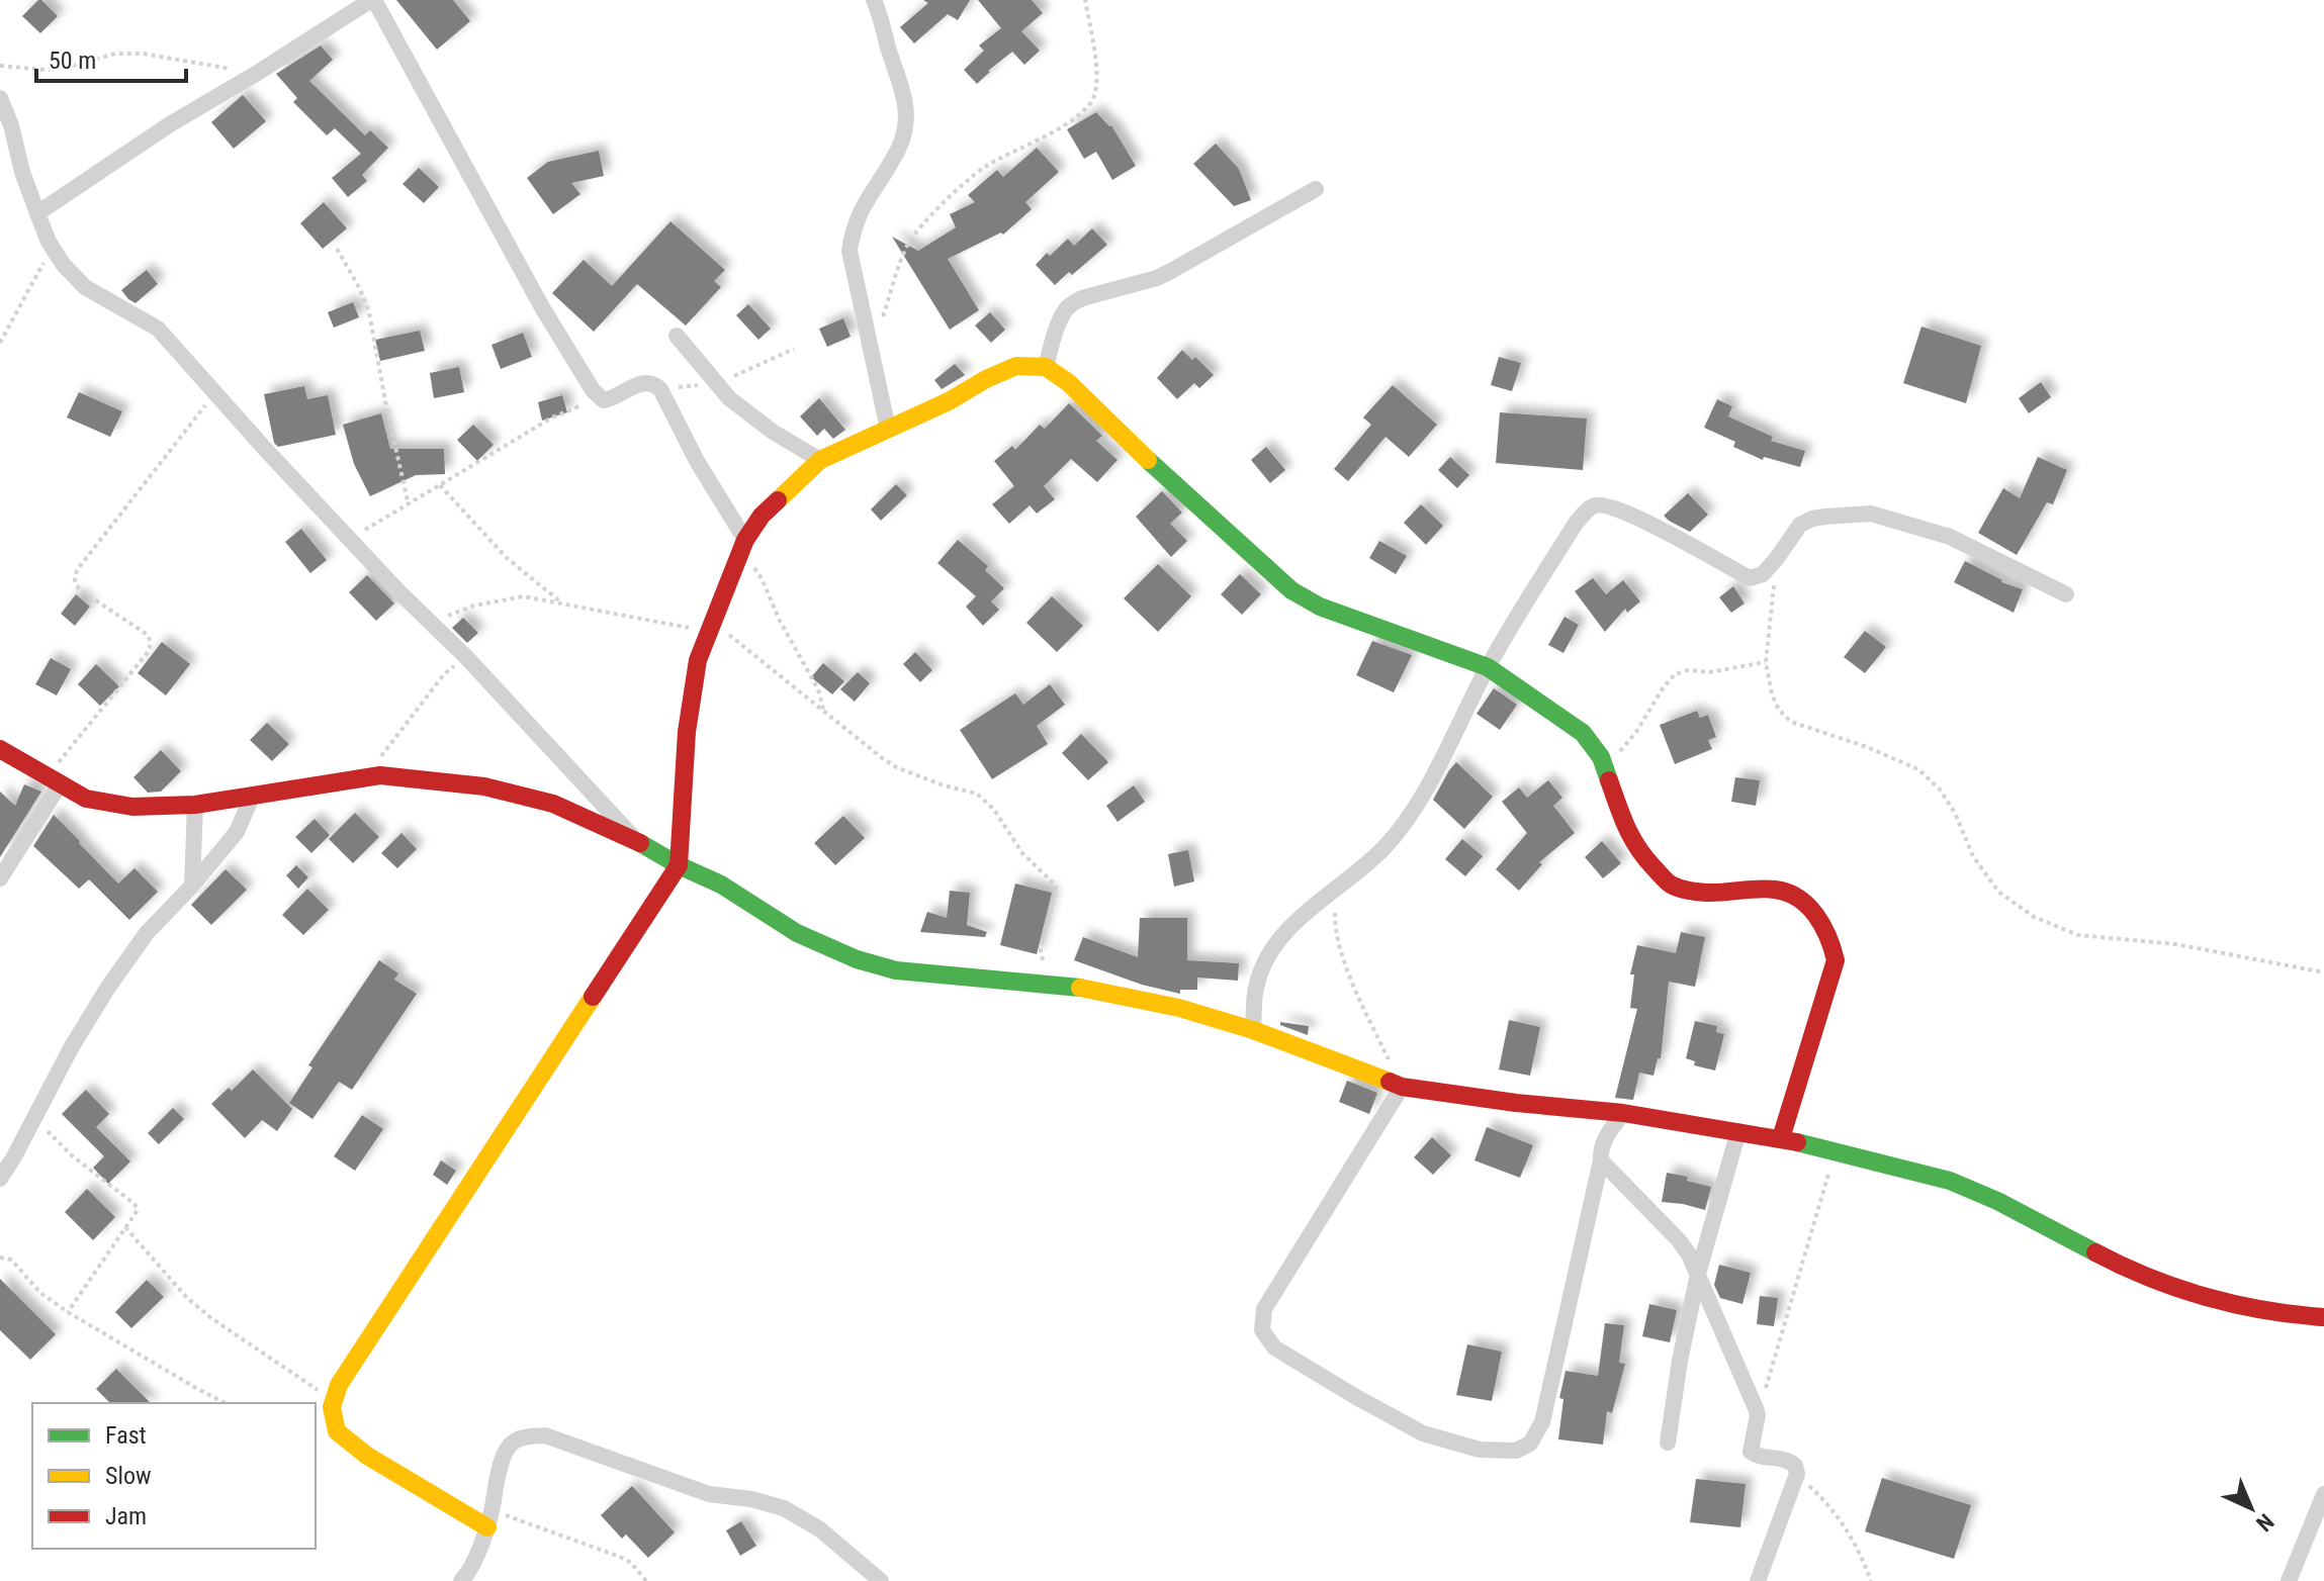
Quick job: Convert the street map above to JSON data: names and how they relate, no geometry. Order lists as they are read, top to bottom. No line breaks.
{"legend":["Fast","Slow","Jam"],"scale_bar":"50 m","north":"bottom right"}
